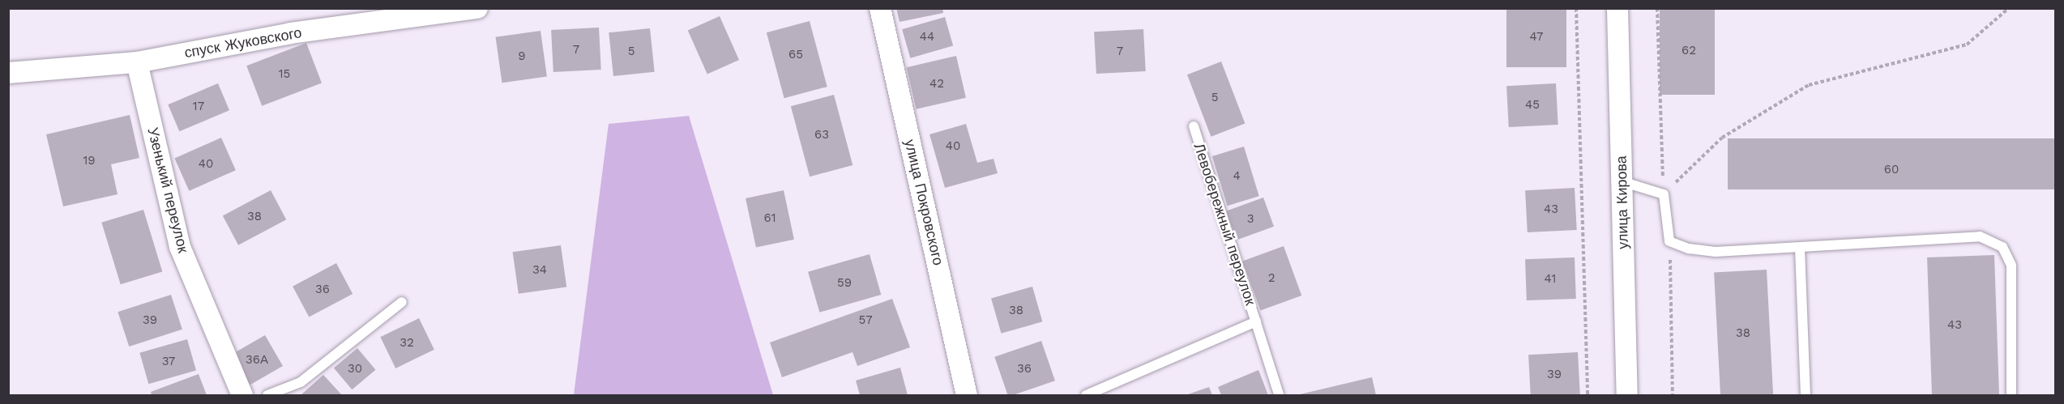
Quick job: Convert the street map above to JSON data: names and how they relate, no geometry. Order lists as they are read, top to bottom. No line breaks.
{"streets":{"street":["спуск Жуковского","Узенький переулок","улица Покровского","улица Кирова"],"lane":["Левобережный переулок"]},"crossings":[["спуск Жуковского","Узенький переулок"]],"house_numbers":["44","47","7","62","5","7","65","9","15","42","5","45","17","63","40","19","40","60","4","43","38","61","3","34","2","41","59","36","38","39","57","43","38","32","36А","37","30","36","39"]}
